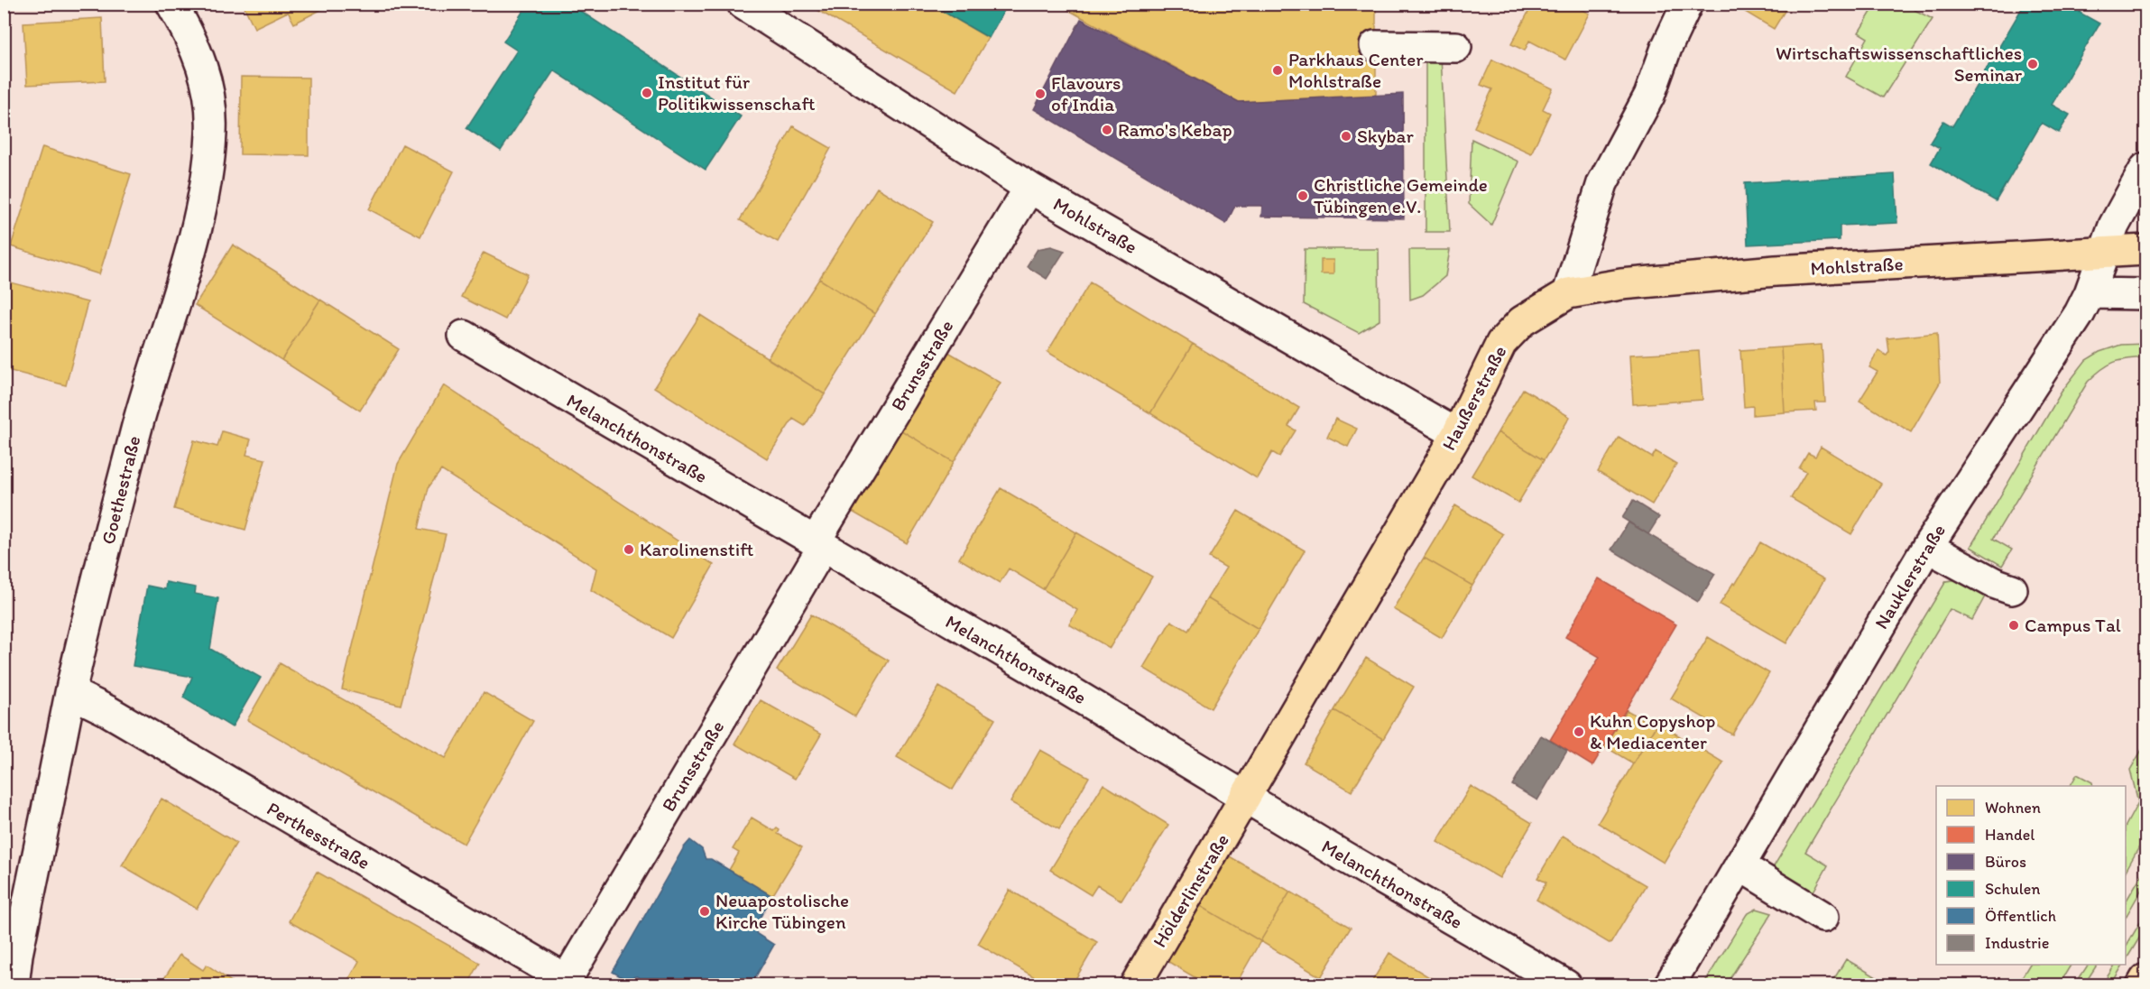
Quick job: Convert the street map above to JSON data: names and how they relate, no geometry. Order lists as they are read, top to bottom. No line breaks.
{"streets":{"main road":["Mohlstraße","Haußerstraße","Hölderlinstraße"],"street":["Brunsstraße","Melanchthonstraße","Goethestraße","Nauklerstraße","Perthesstraße"]},"crossings":[["Mohlstraße","Brunsstraße"],["Mohlstraße","Haußerstraße"],["Mohlstraße","Nauklerstraße"],["Brunsstraße","Melanchthonstraße"],["Brunsstraße","Perthesstraße"],["Haußerstraße","Melanchthonstraße"],["Haußerstraße","Hölderlinstraße"],["Melanchthonstraße","Hölderlinstraße"],["Goethestraße","Perthesstraße"]],"places":["Wirtschaftswissenschaftliches Seminar","Parkhaus Center Mohlstraße","Institut für Politikwissenschaft","Flavours of India","Ramo's Kebap","Skybar","Christliche Gemeinde Tübingen e.V.","Karolinenstift","Campus Tal","Kuhn Copyshop & Mediacenter","Neuapostolische Kirche Tübingen"],"legend":["Wohnen","Handel","Büros","Schulen","Öffentlich","Industrie"]}
